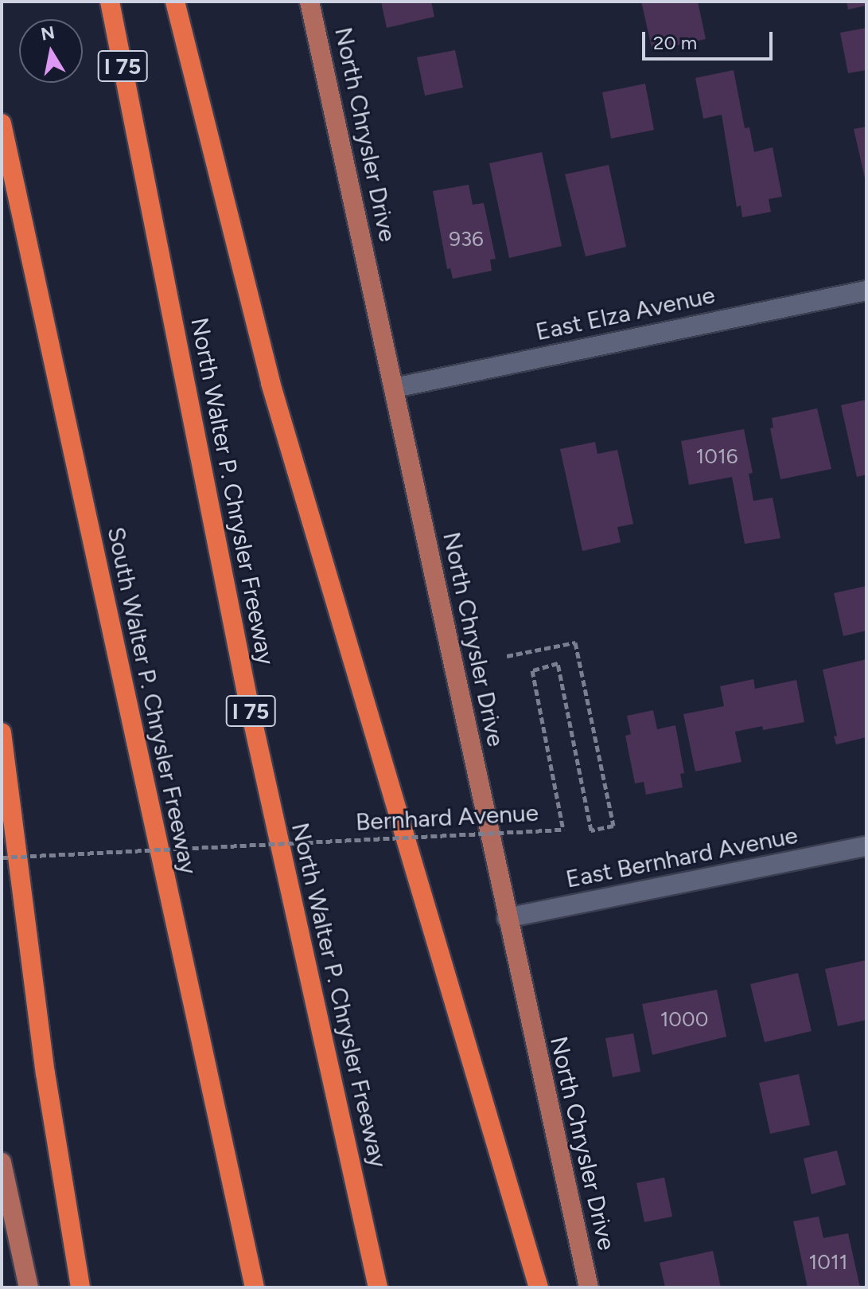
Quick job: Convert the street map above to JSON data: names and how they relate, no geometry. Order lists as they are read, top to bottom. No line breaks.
{"streets":{"highway":["I 75","North Walter P. Chrysler Freeway","South Walter P. Chrysler Freeway"],"main road":["North Chrysler Drive"],"street":["East Elza Avenue","East Bernhard Avenue"],"path":["Bernhard Avenue"]},"crossings":[["North Chrysler Drive","East Elza Avenue"],["North Chrysler Drive","East Bernhard Avenue"]],"house_numbers":["936","1016","1000","1011"],"scale_bar":"20 m","north":"top"}
